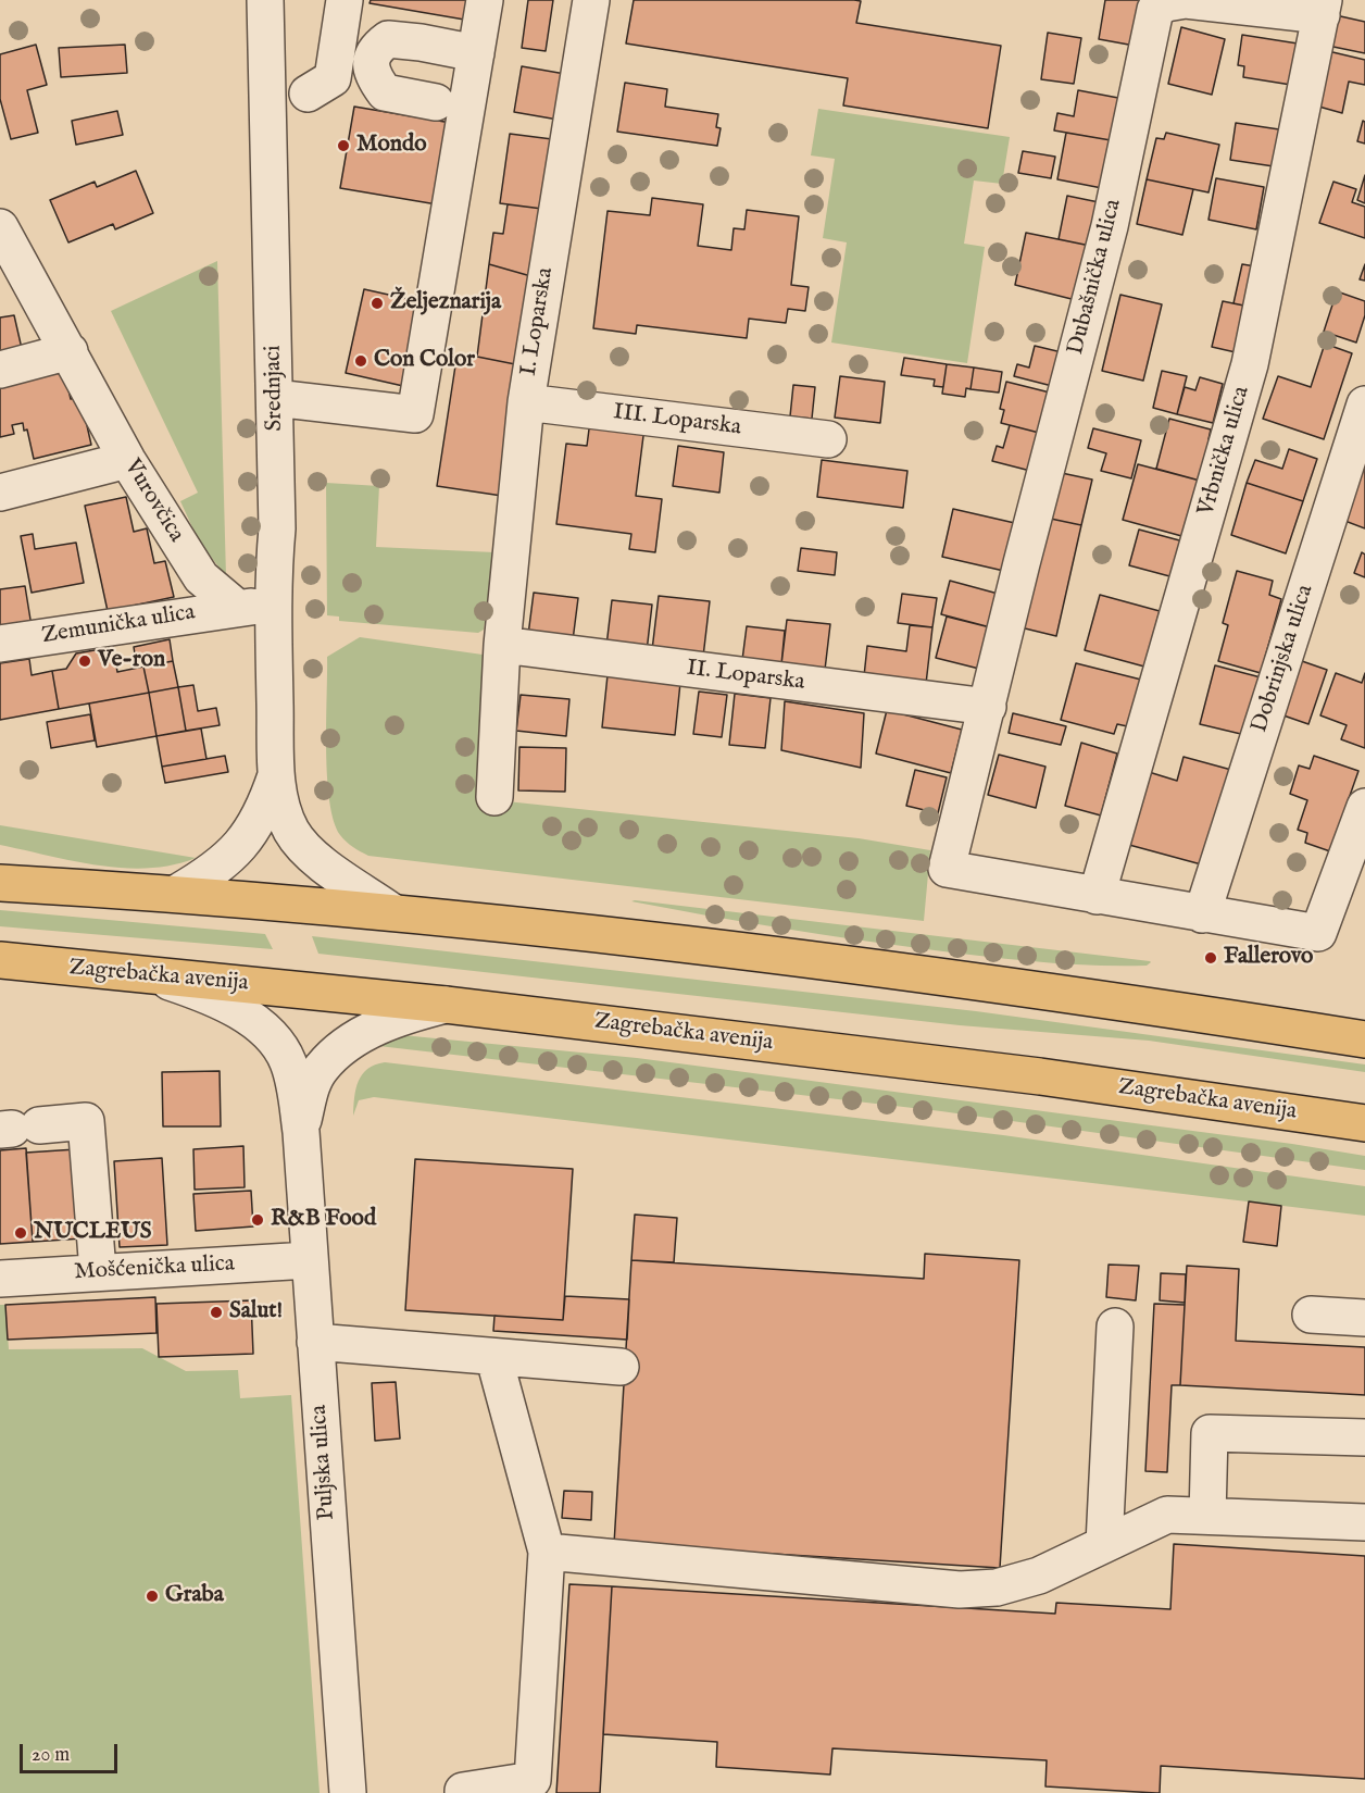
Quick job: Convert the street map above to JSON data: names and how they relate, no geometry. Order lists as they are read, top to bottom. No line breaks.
{"streets":{"main road":["Zagrebačka avenija"],"street":["Dubašnička ulica","I. Loparska","Srednjaci","III. Loparska","Vrbnička ulica","Vurovčica","Zemunička ulica","Dobrinjska ulica","II. Loparska","Mošćenička ulica","Puljska ulica"]},"crossings":[["Dubašnička ulica","Vrbnička ulica"],["Dubašnička ulica","II. Loparska"],["I. Loparska","III. Loparska"],["I. Loparska","II. Loparska"],["Vurovčica","Zemunička ulica"],["Mošćenička ulica","Puljska ulica"]],"places":["Mondo","Željeznarija","Con Color","Ve-ron","Fallerovo","R&B Food","NUCLEUS","Salut!","Graba"],"scale_bar":"20 m"}
